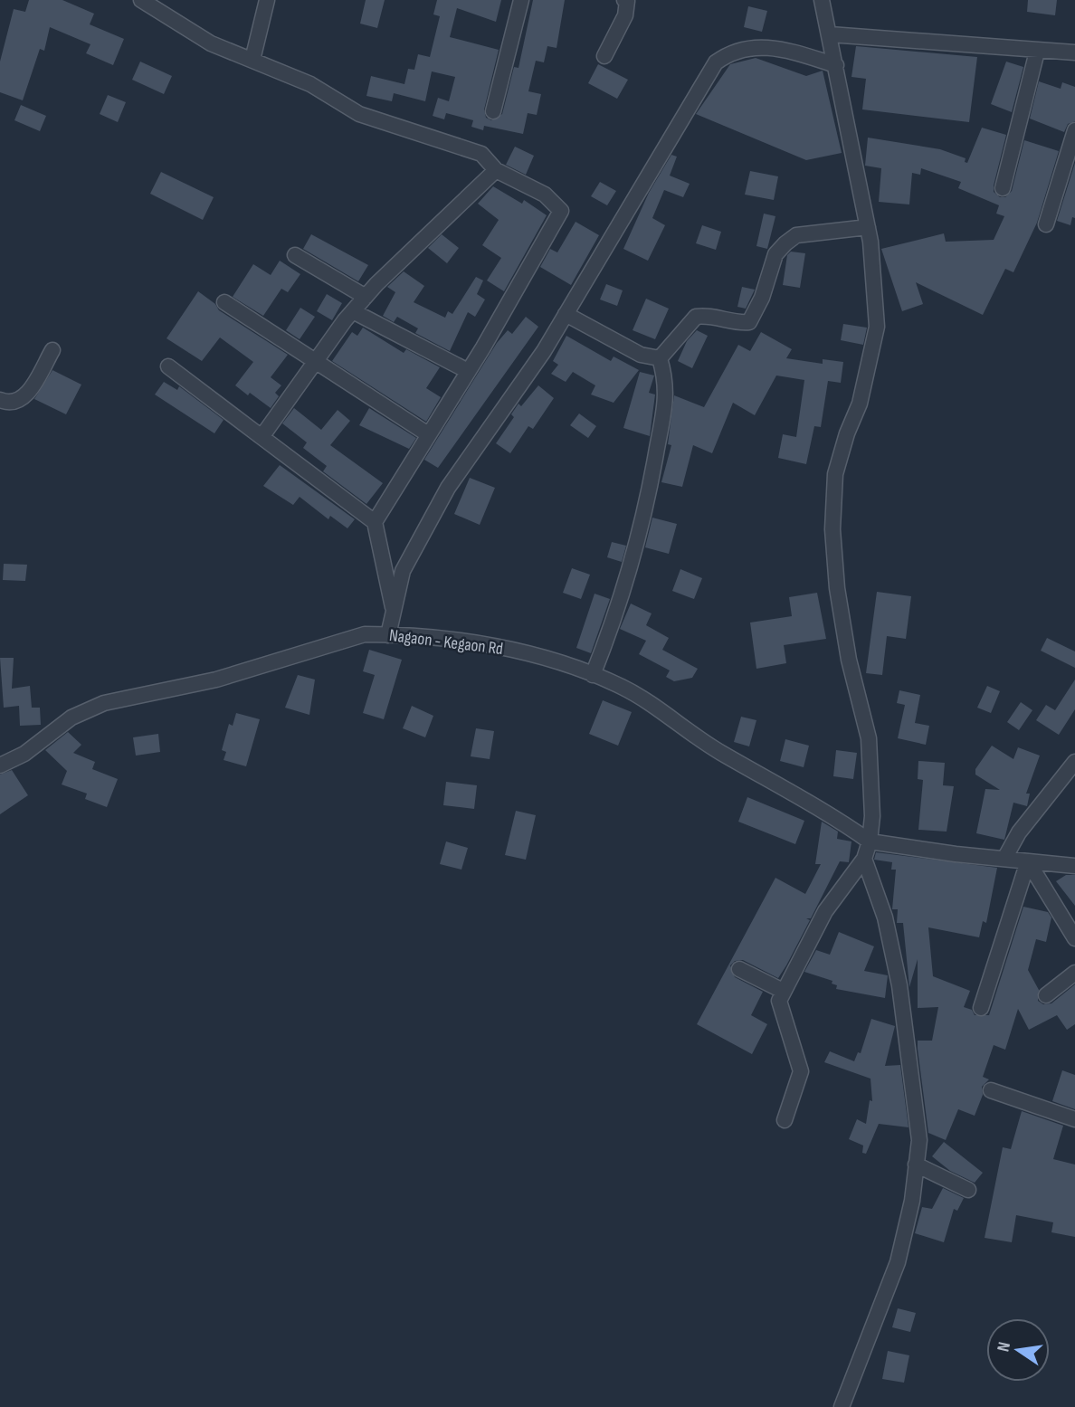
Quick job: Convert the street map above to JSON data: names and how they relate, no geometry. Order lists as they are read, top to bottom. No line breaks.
{"streets":{"street":["Nagaon - Kegaon Rd"]},"north":"left"}
